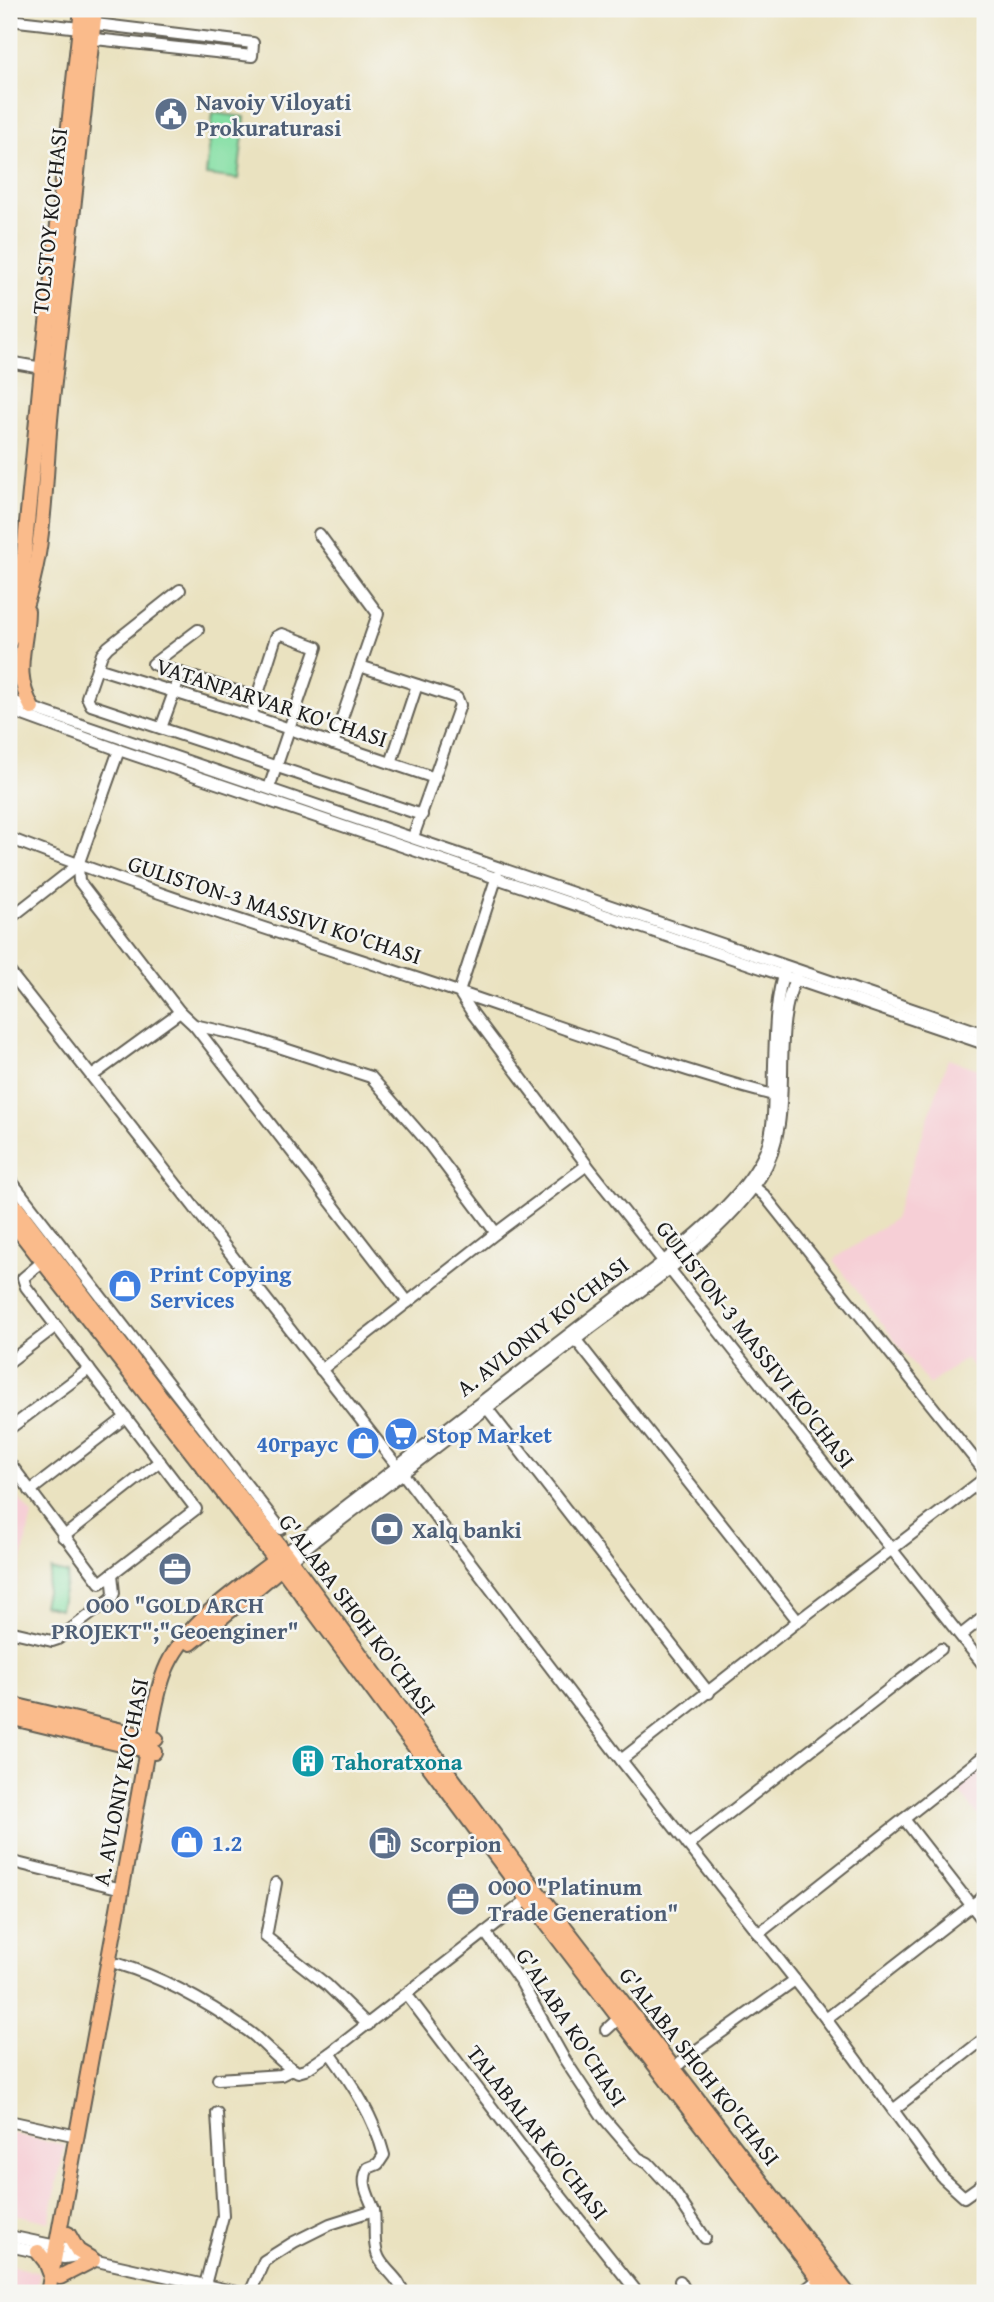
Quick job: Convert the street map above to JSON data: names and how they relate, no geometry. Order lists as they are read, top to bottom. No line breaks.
{"streets":{"main road":["TOLSTOY KO'CHASI","A. AVLONIY KO'CHASI","G'ALABA SHOH KO'CHASI"],"street":["VATANPARVAR KO'CHASI","GULISTON-3 MASSIVI KO'CHASI","G'ALABA KO'CHASI","TALABALAR KO'CHASI"]},"crossings":[["GULISTON-3 MASSIVI KO'CHASI","A. AVLONIY KO'CHASI"],["A. AVLONIY KO'CHASI","G'ALABA SHOH KO'CHASI"]],"places":{"public building":["Navoiy Viloyati Prokuraturasi"],"shop":["Print Copying Services","40граус","1.2"],"supermarket":["Stop Market"],"bank":["Xalq banki"],"office":["ООО \"GOLD ARCH PROJEKT\";\"Geoenginer\"","OOO \"Platinum Trade Generation\""],"building":["Tahoratxona"],"fuel station":["Scorpion"]}}
